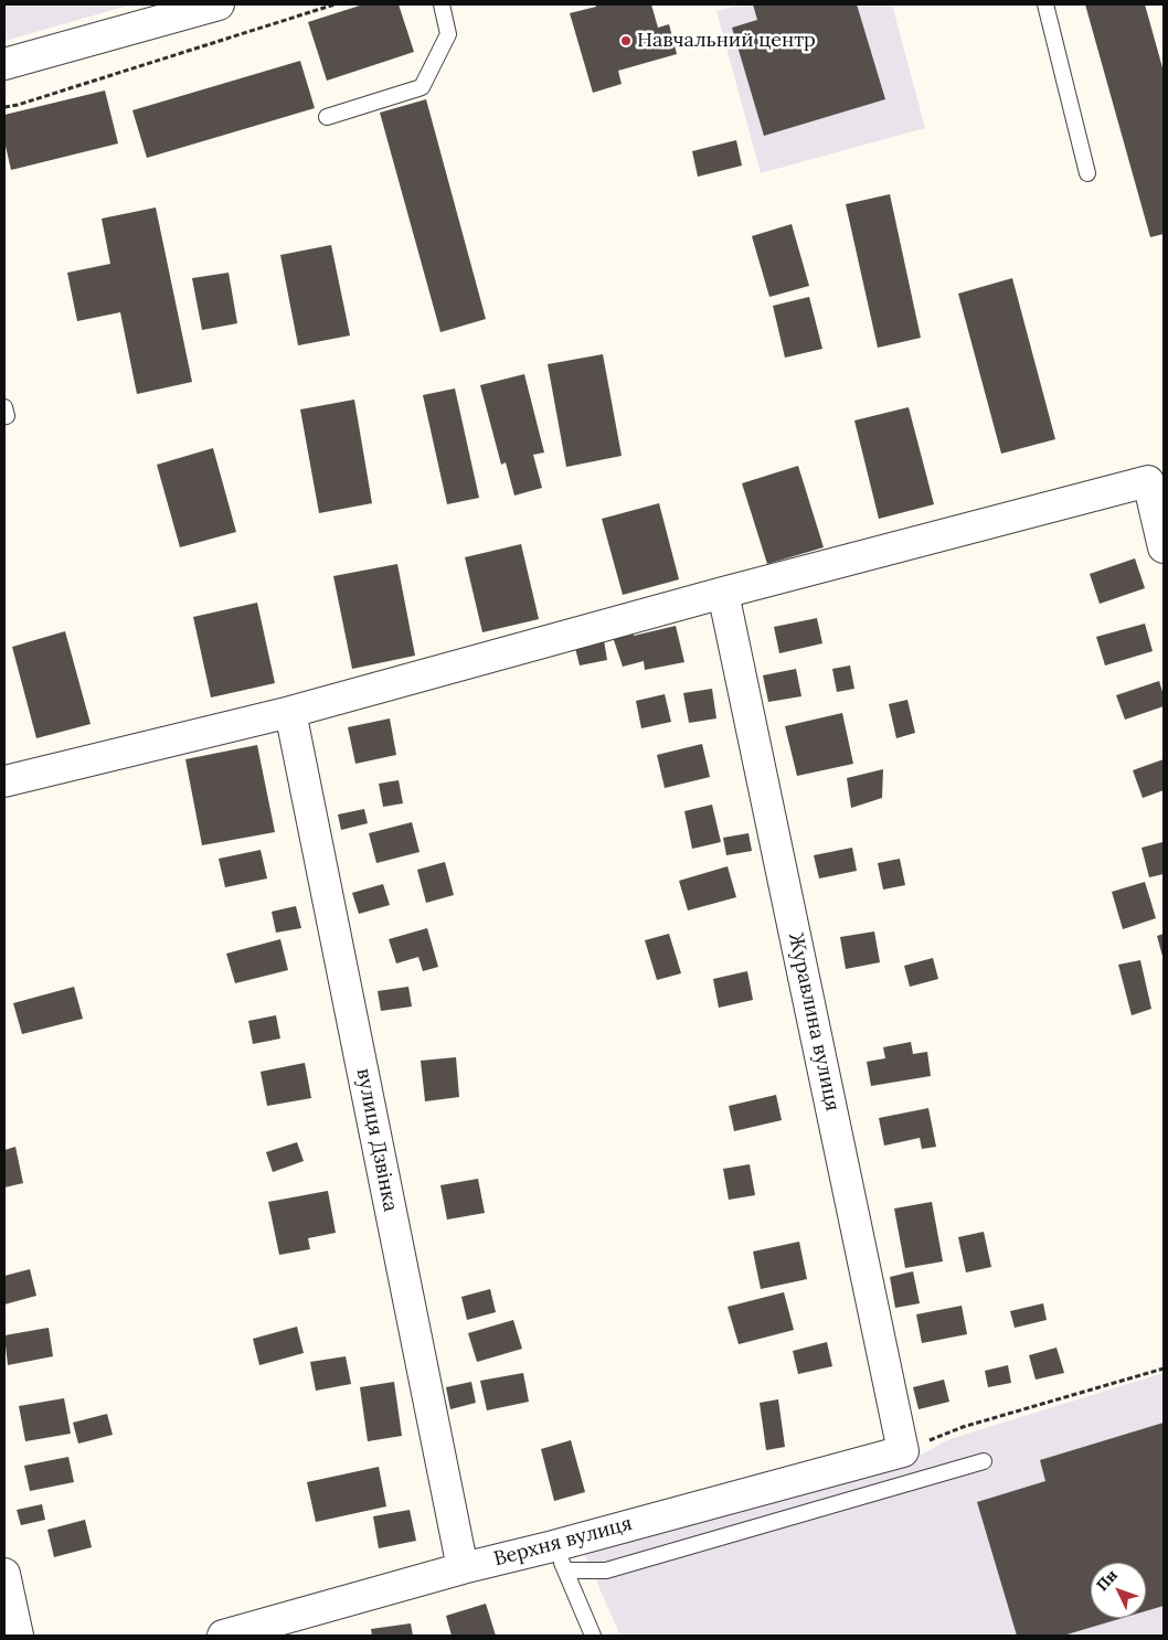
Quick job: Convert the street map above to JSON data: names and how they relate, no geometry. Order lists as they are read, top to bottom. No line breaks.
{"streets":{"street":["Журавлина вулиця","вулиця Дзвінка","Верхня вулиця"]},"crossings":[["Журавлина вулиця","Верхня вулиця"],["вулиця Дзвінка","Верхня вулиця"]],"places":["Навчальний центр"],"north":"top left"}
